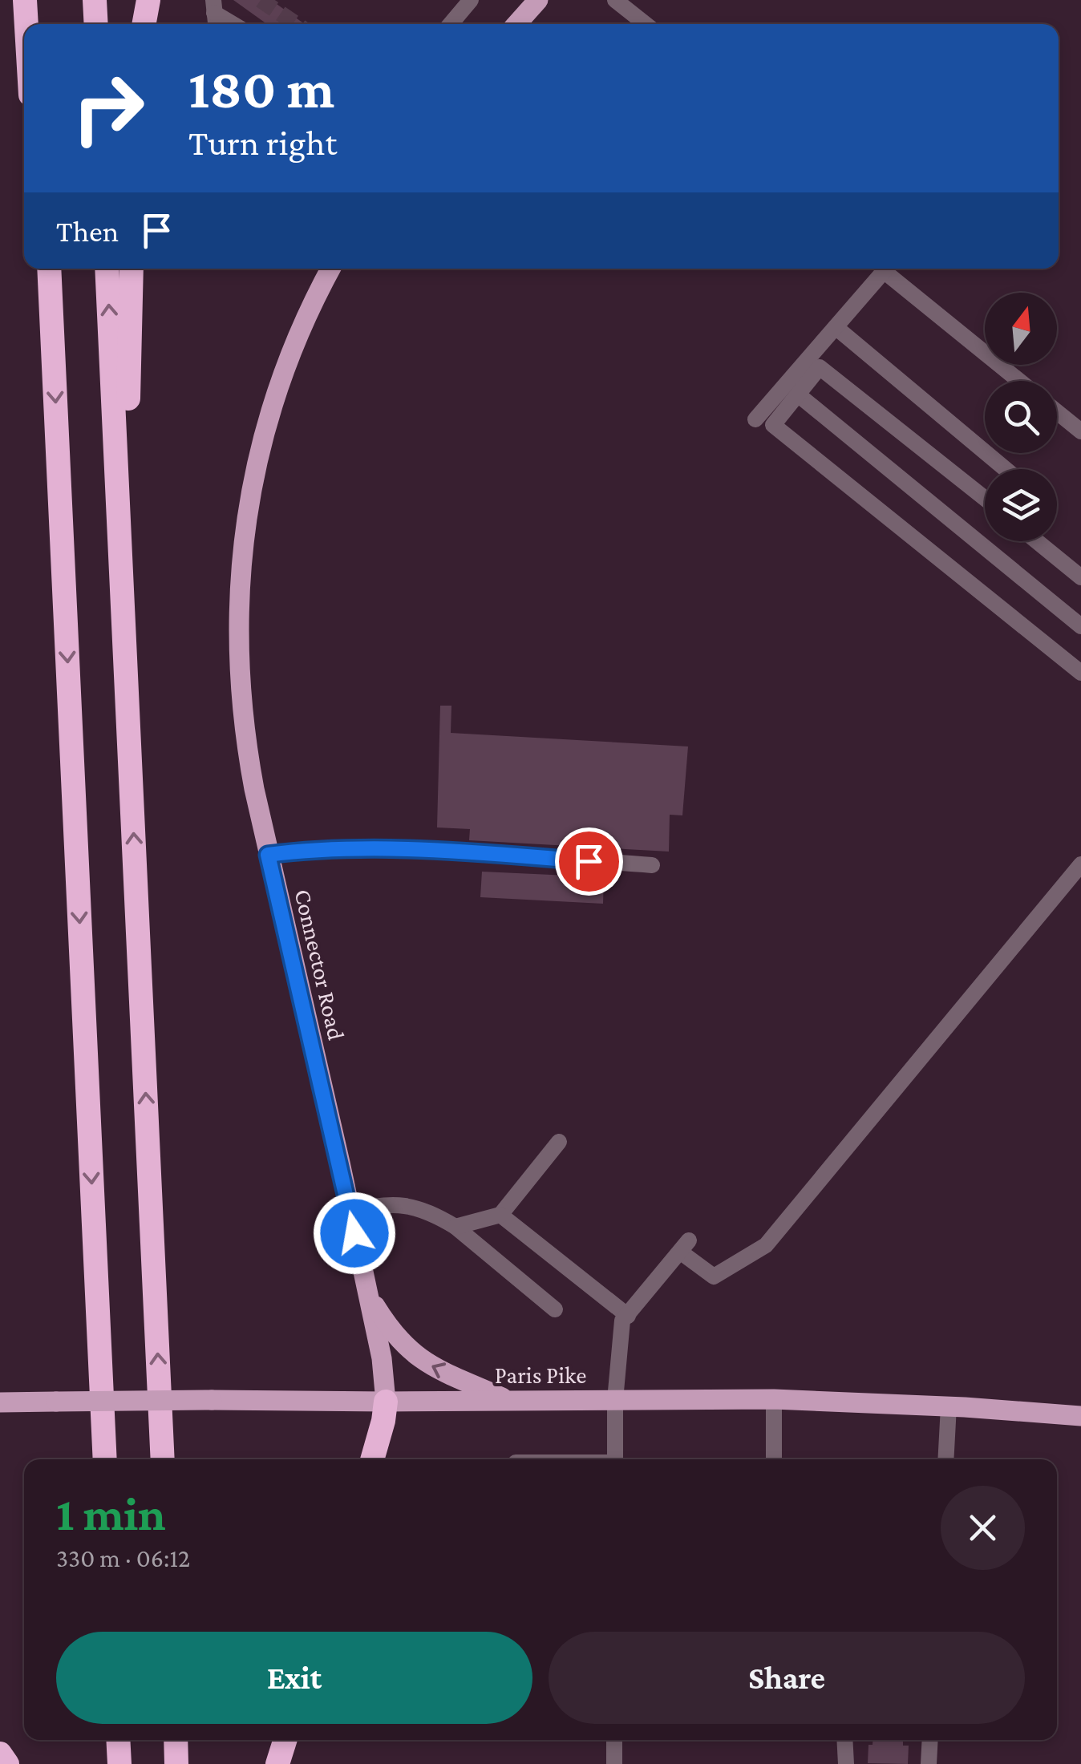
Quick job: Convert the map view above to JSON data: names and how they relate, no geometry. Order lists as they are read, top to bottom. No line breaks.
{"streets":{"main road":["Connector Road","Paris Pike"]},"crossings":[["Connector Road","Paris Pike"]],"north":"top","page":{"turn":["180 m","Turn right"],"then":"Then","heading":["1 min","330 m · 06:12"],"buttons":["Exit","Share"]}}
